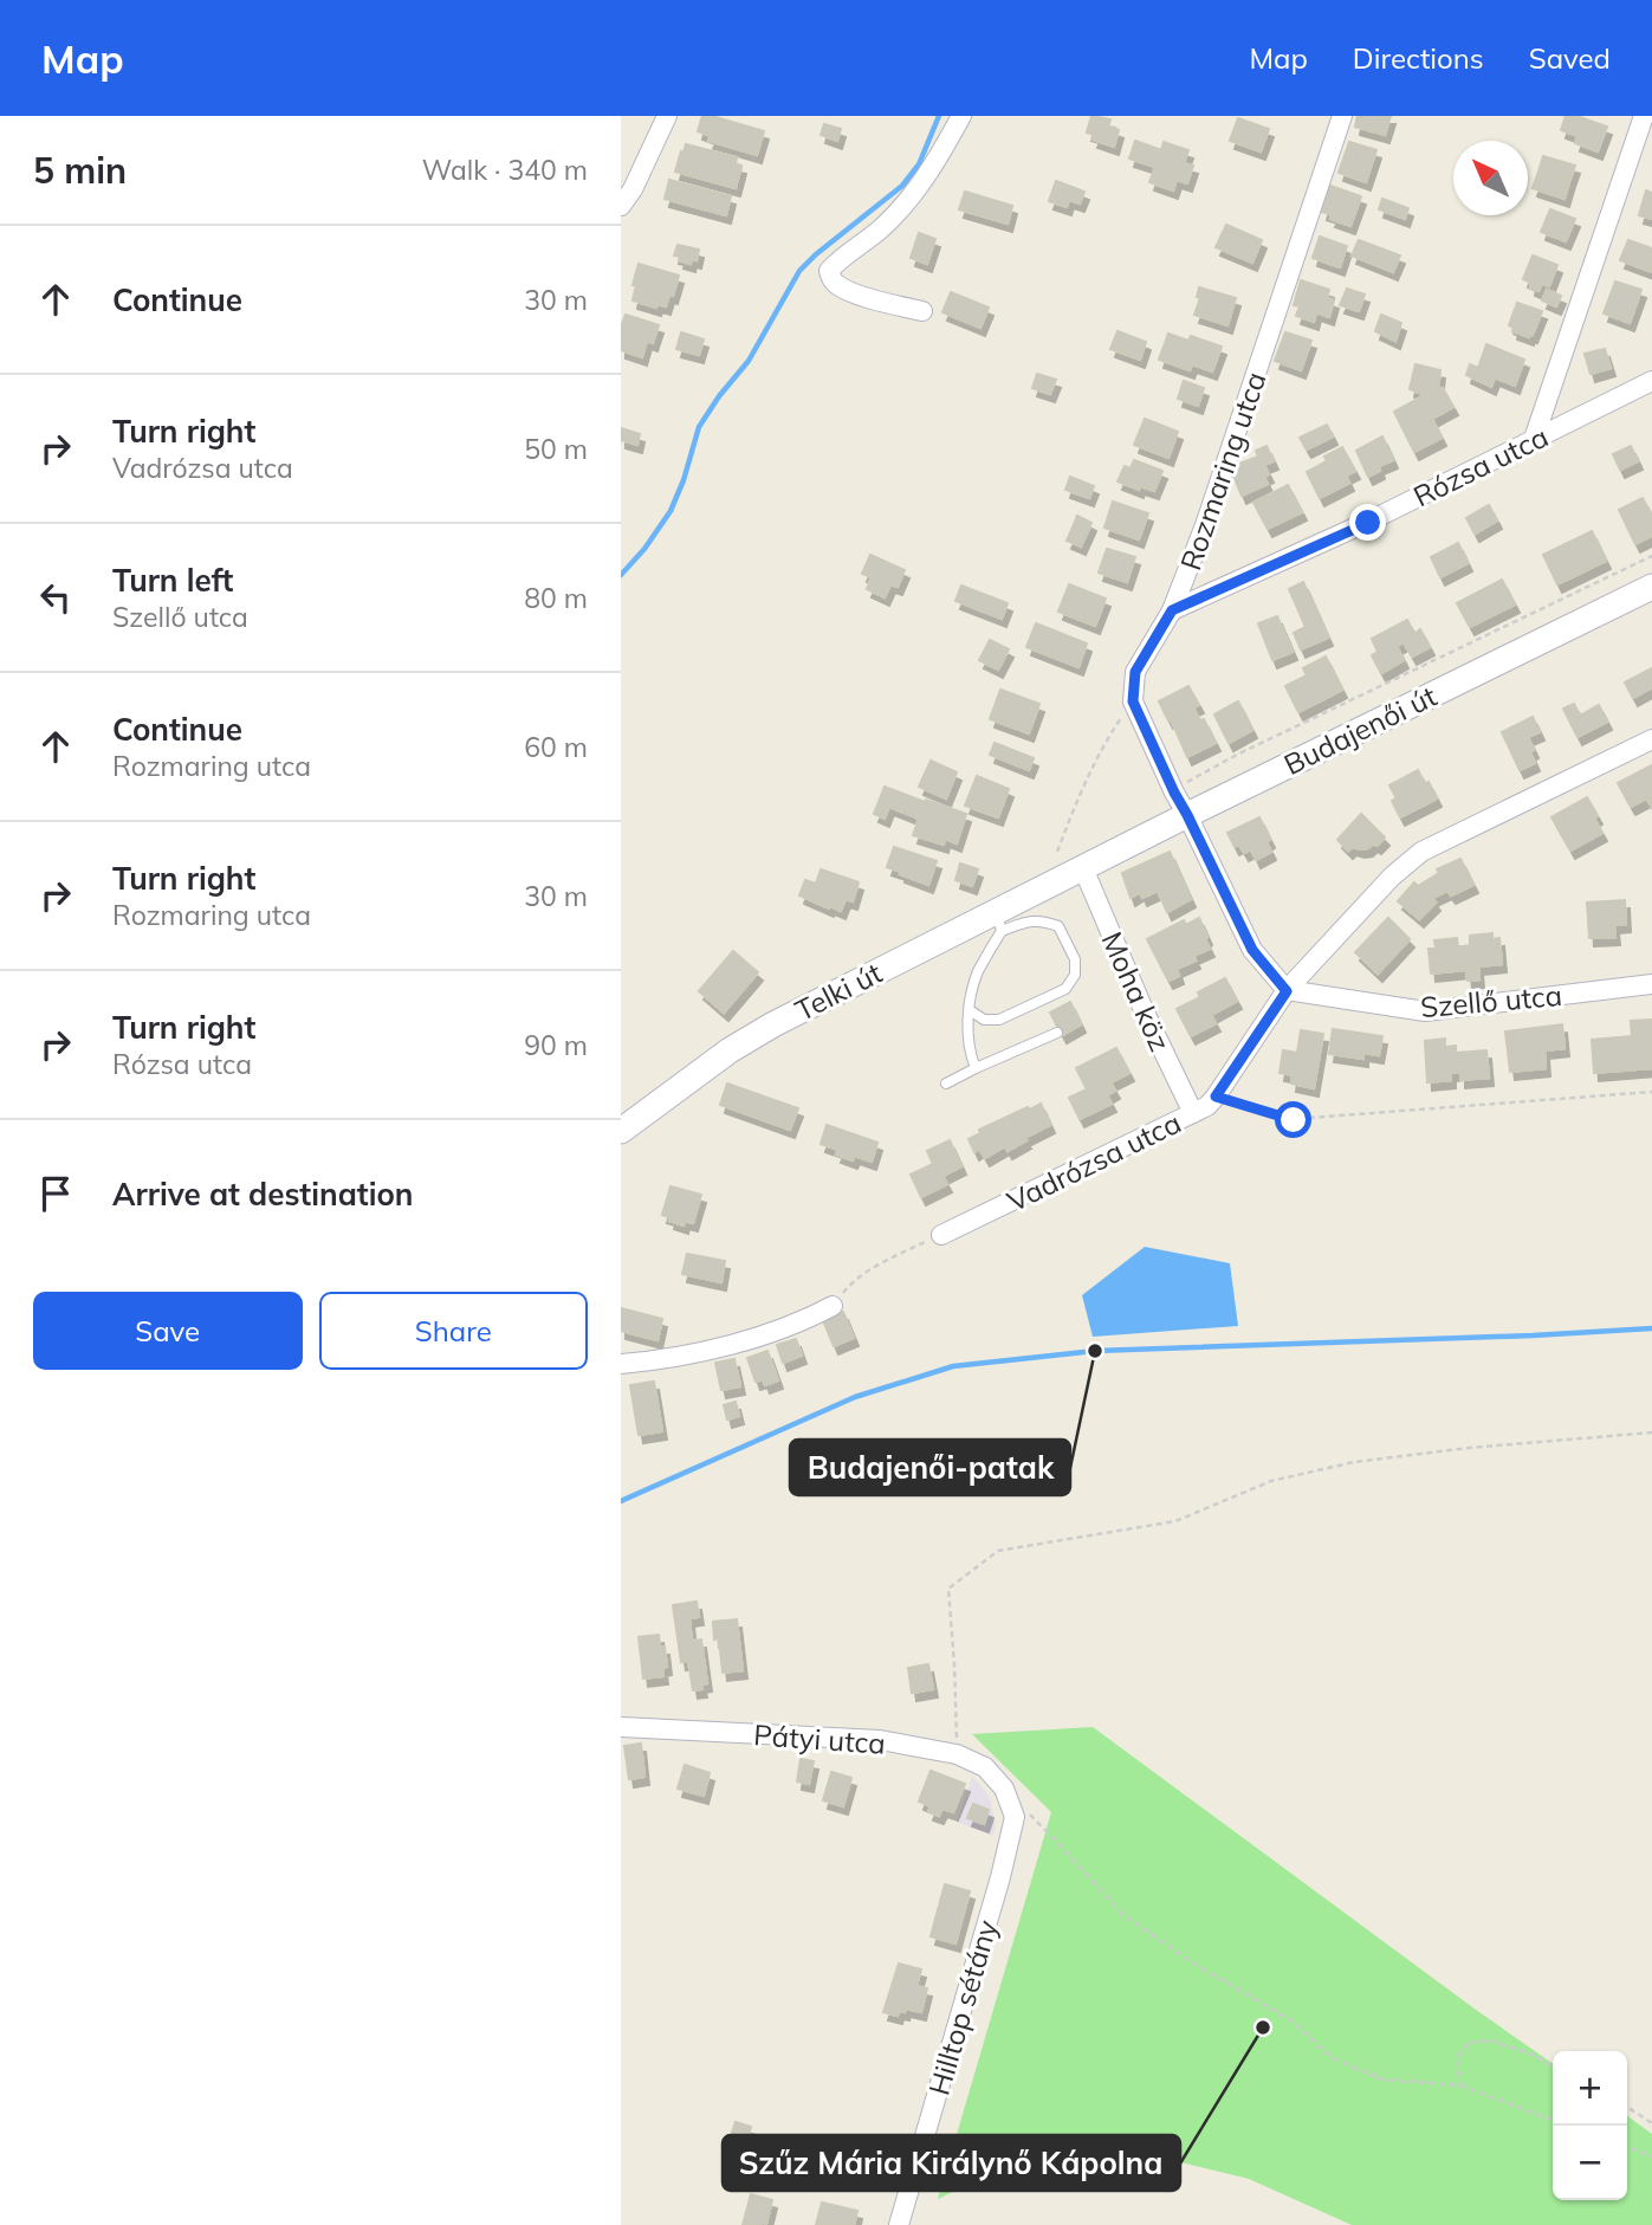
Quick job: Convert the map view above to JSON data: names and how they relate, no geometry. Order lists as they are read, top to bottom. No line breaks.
{"streets":{"main road":["Budajenői út","Telki út"],"street":["Rózsa utca","Rozmaring utca","Moha köz","Szellő utca","Vadrózsa utca","Pátyi utca","Hilltop sétány"]},"crossings":[["Rózsa utca","Rozmaring utca"],["Budajenői út","Telki út"],["Budajenői út","Moha köz"],["Telki út","Moha köz"],["Moha köz","Vadrózsa utca"],["Szellő utca","Vadrózsa utca"],["Pátyi utca","Hilltop sétány"]],"places":["Budajenői-patak","Szűz Mária Királynő Kápolna"],"north":"top left","page":{"header":"Map","nav":["Map","Directions","Saved"],"heading":["5 min","Walk · 340 m"],"list":[["Continue","30 m"],["Turn right","Vadrózsa utca","50 m"],["Turn left","Szellő utca","80 m"],["Continue","Rozmaring utca","60 m"],["Turn right","Rozmaring utca","30 m"],["Turn right","Rózsa utca","90 m"],"Arrive at destination"],"buttons":["Save","Share"],"map_buttons":["+","−"]}}
